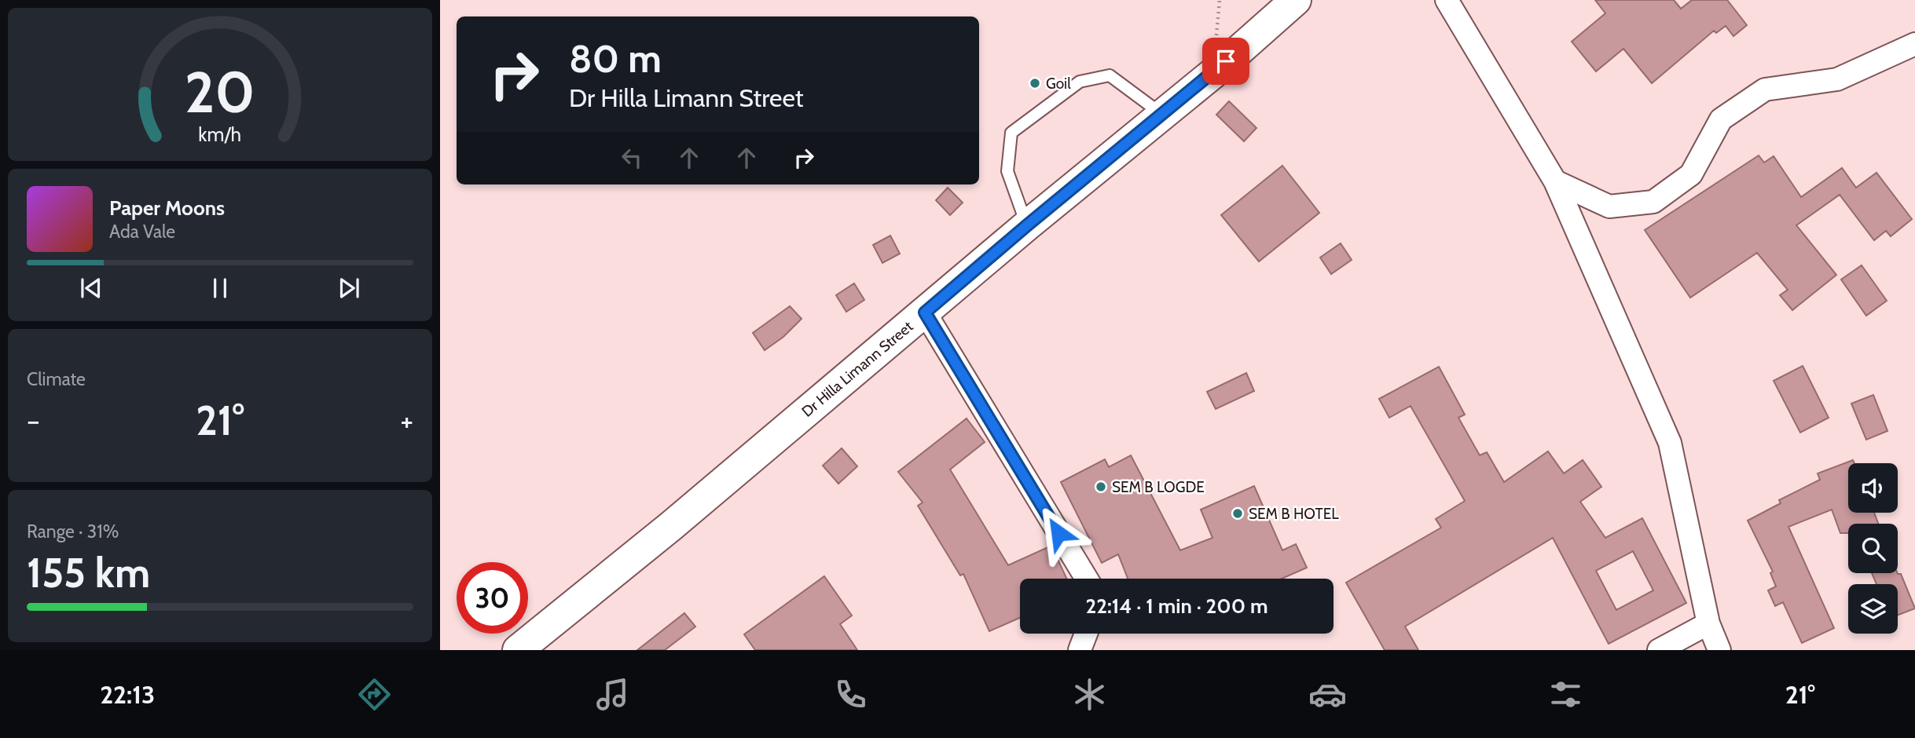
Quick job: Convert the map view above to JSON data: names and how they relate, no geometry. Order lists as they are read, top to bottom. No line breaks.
{"streets":{"highway":["Dr Hilla Limann Street"]},"places":["Goil","SEM B LOGDE","SEM B HOTEL"],"page":{"turn":["80 m","Dr Hilla Limann Street"],"song":["Paper Moons","Ada Vale"],"tile":["Climate",["Range · 31%","155 km"]],"heat":["−","21°","+"],"limit":"30","trip":"22:14 · 1 min · 200 m","tabs":["22:13","21°"],"gauge":["20","km/h"]}}
